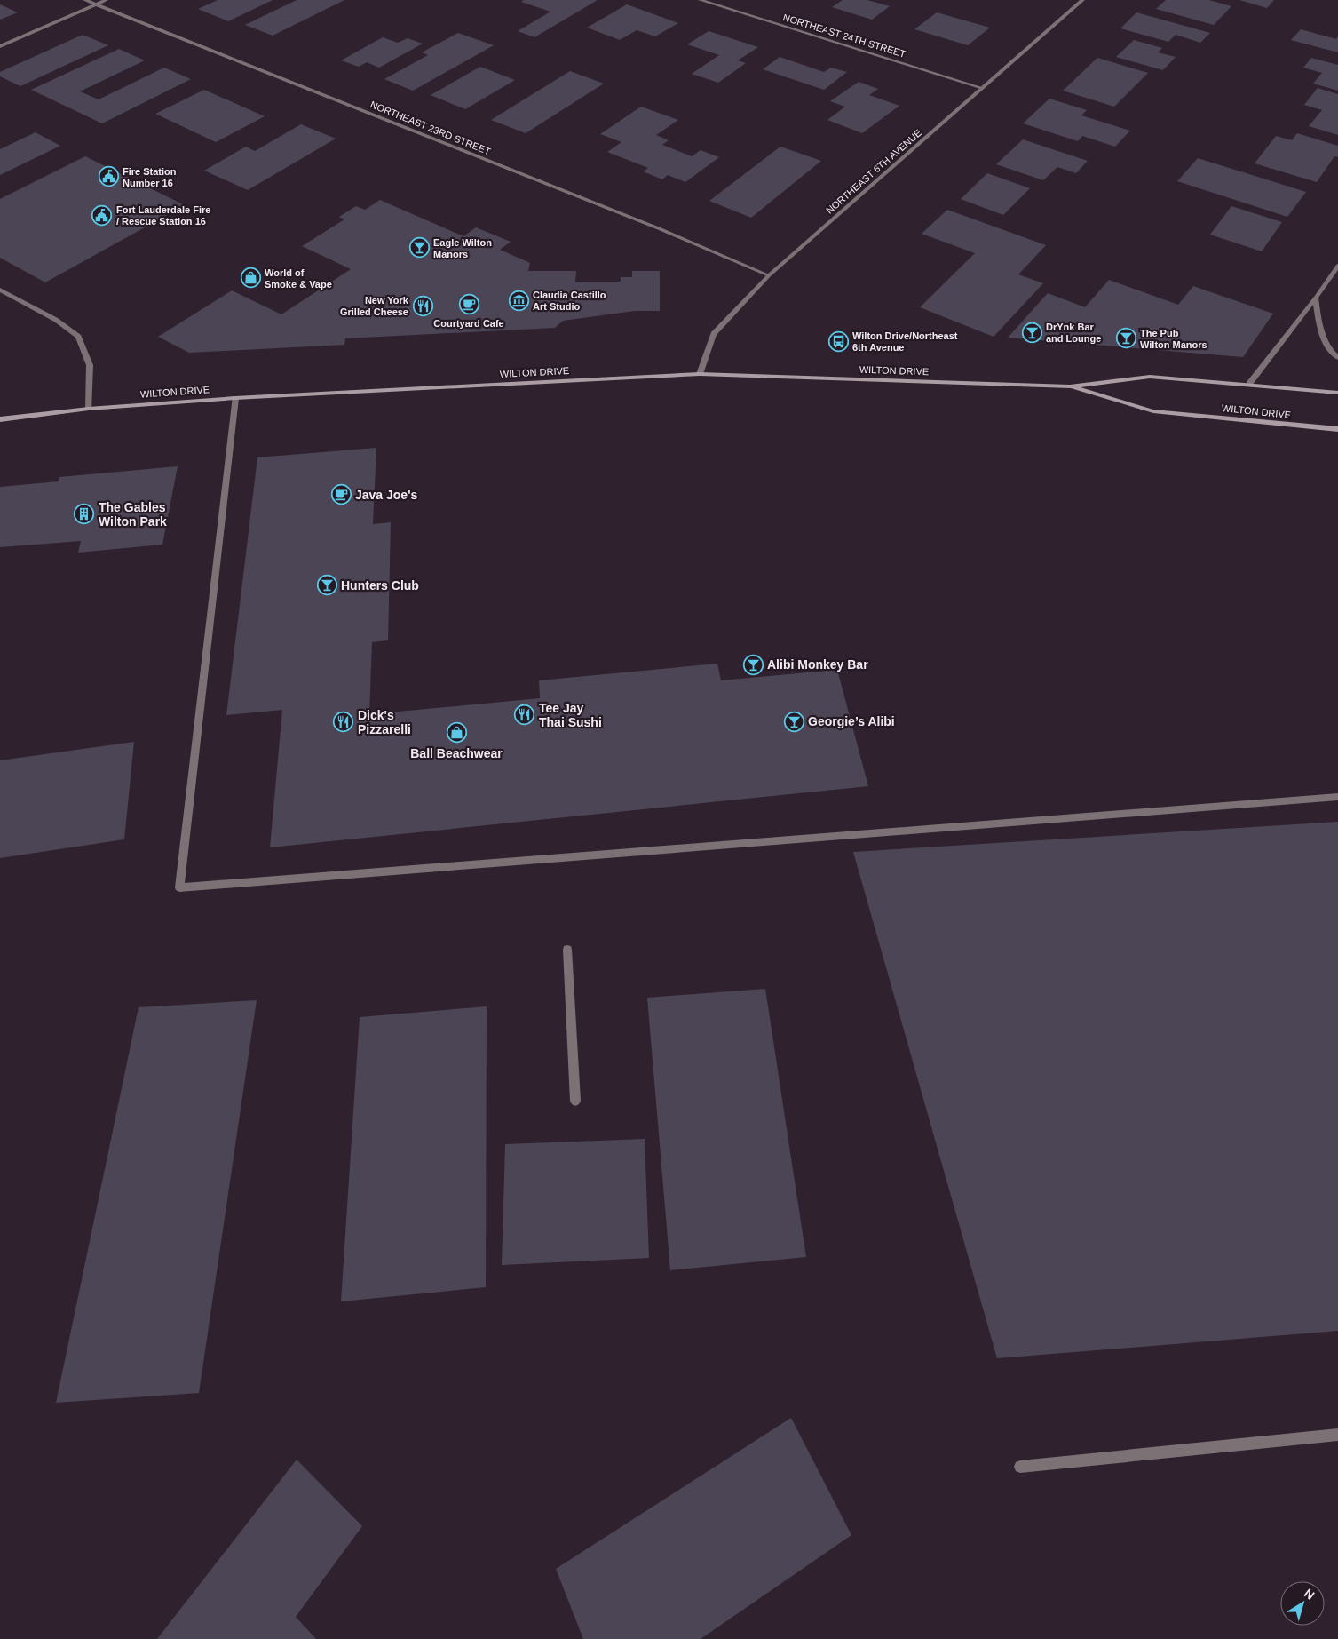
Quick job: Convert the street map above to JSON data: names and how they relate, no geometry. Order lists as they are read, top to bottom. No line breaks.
{"streets":{"main road":["WILTON DRIVE"],"street":["NORTHEAST 24TH STREET","NORTHEAST 23RD STREET","NORTHEAST 6TH AVENUE"]},"crossings":[["NORTHEAST 24TH STREET","NORTHEAST 6TH AVENUE"],["NORTHEAST 23RD STREET","NORTHEAST 6TH AVENUE"],["NORTHEAST 6TH AVENUE","WILTON DRIVE"]],"places":{"public building":["Fire Station Number 16","Fort Lauderdale Fire / Rescue Station 16"],"bar":["Eagle Wilton Manors","DrYnk Bar and Lounge","The Pub Wilton Manors","Hunters Club","Alibi Monkey Bar","Georgie’s Alibi"],"shop":["World of Smoke & Vape","Ball Beachwear"],"museum":["Claudia Castillo Art Studio"],"cafe":["Courtyard Cafe","Java Joe's"],"restaurant":["New York Grilled Cheese","Tee Jay Thai Sushi","Dick's Pizzarelli"],"bus stop":["Wilton Drive/Northeast 6th Avenue"],"building":["The Gables Wilton Park"]},"north":"top right"}
